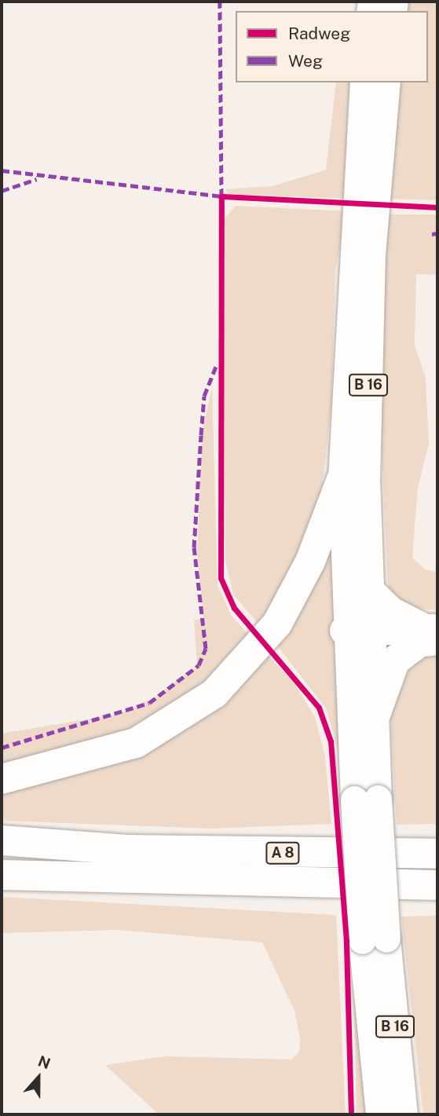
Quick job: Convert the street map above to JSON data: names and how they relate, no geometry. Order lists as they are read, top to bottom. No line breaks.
{"streets":{"highway":["A 8"],"main road":["B 16"]},"legend":["Radweg","Weg"],"north":"top"}
